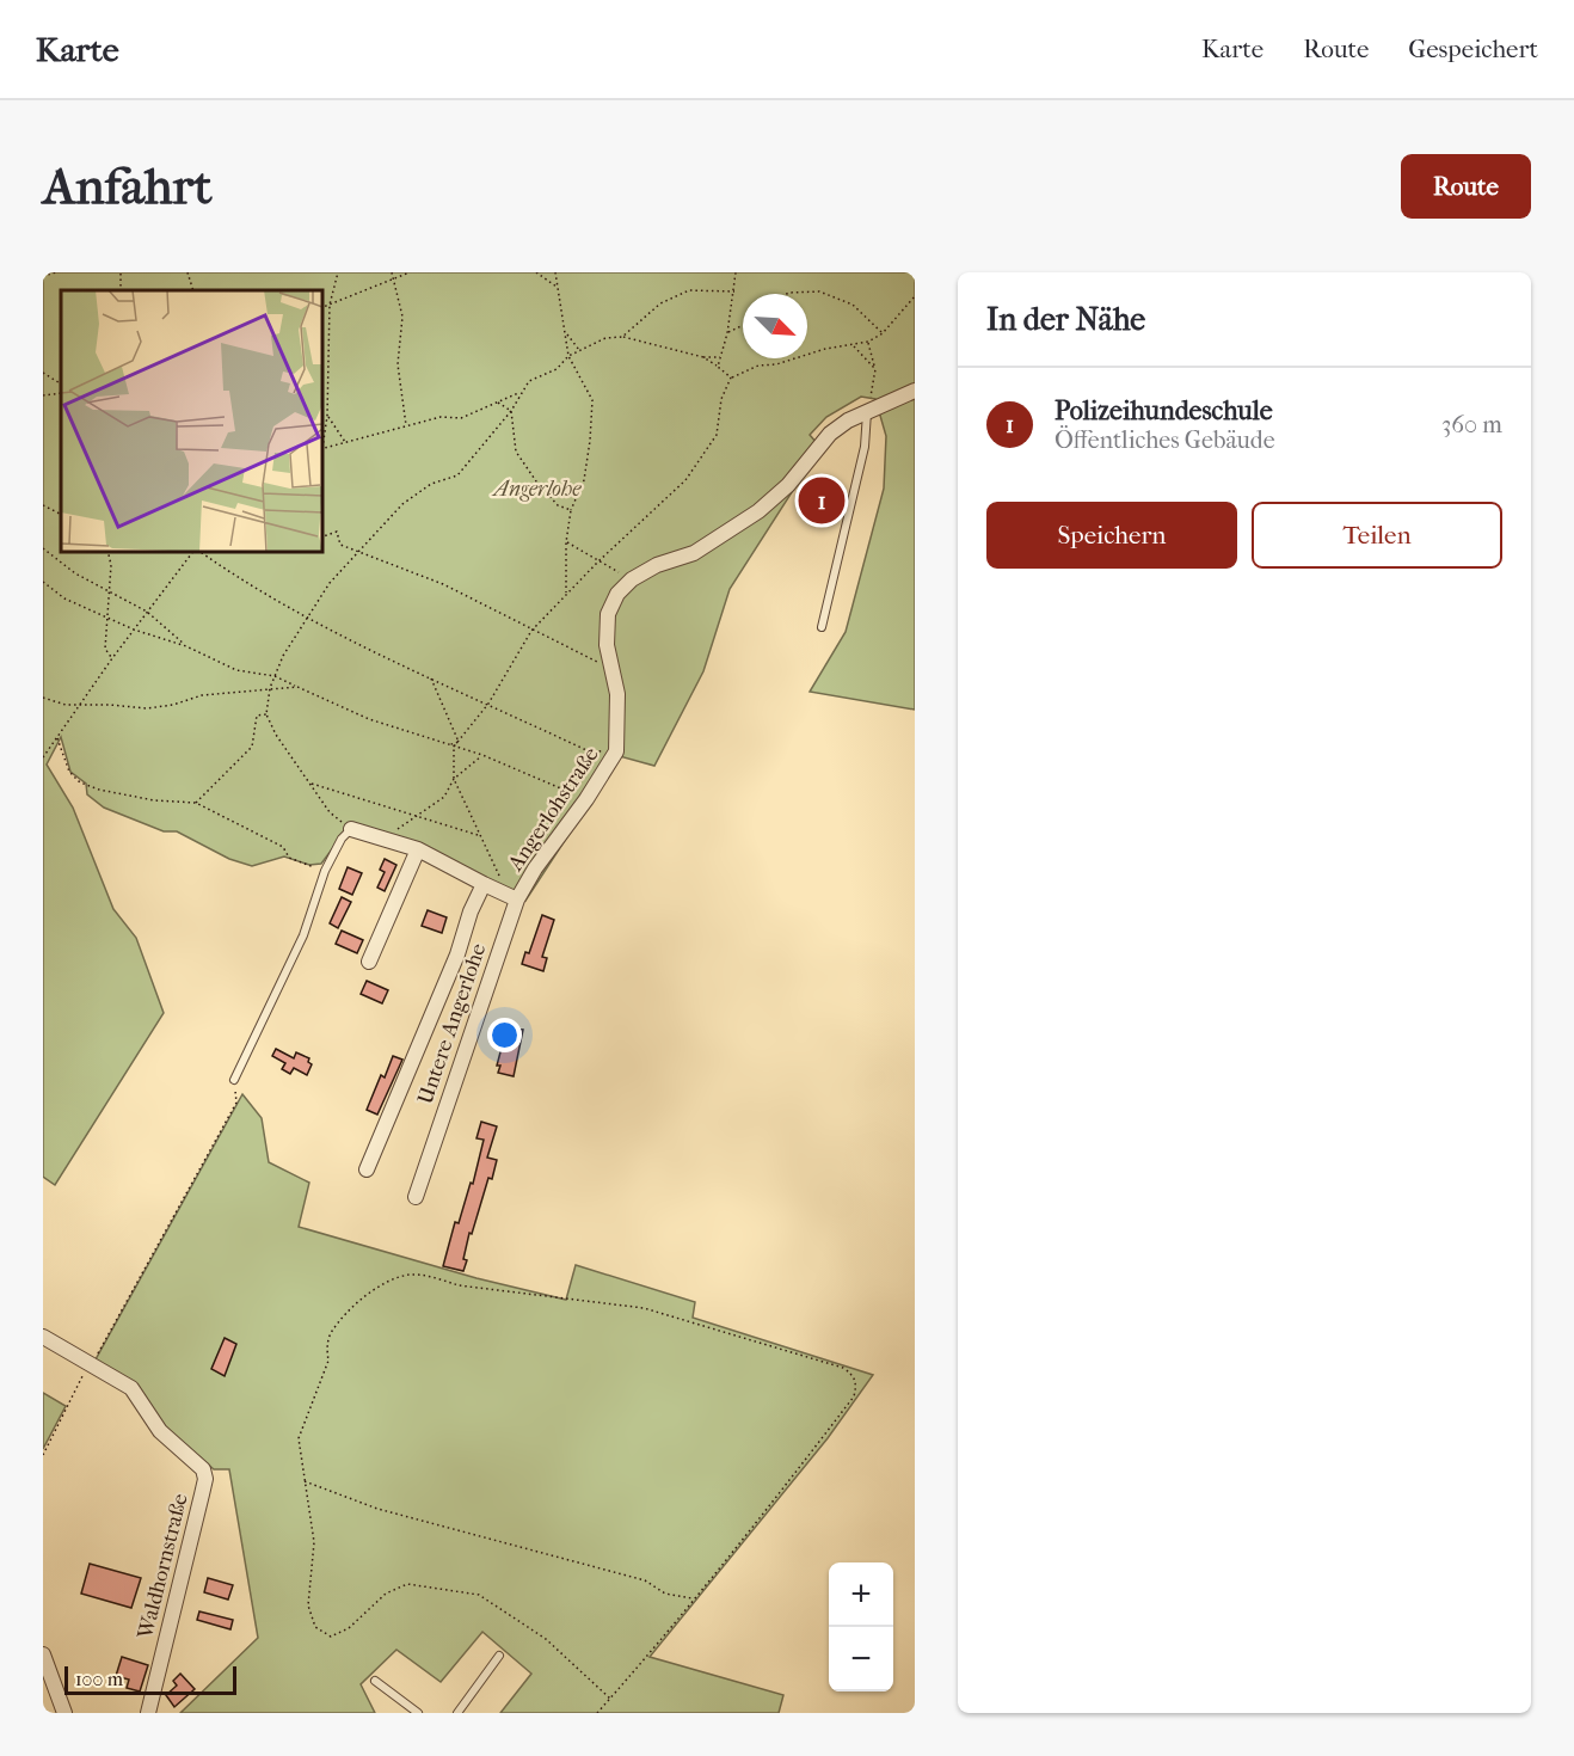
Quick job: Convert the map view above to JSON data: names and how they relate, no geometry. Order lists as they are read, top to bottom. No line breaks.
{"streets":{"street":["Angerlohstraße","Untere Angerlohe","Waldhornstraße"]},"crossings":[["Angerlohstraße","Untere Angerlohe"]],"parks":["Angerlohe"],"scale_bar":"100 m","north":"bottom right","page":{"header":"Karte","nav":["Karte","Route","Gespeichert"],"buttons":["Route",["Speichern","Teilen"]],"title":"Anfahrt","heading":"In der Nähe","list":[{"mark":"1","name":"Polizeihundeschule","note":"Öffentliches Gebäude","value":"360 m"}],"pins":"1","map_buttons":["+","−"],"scale":"100 m"}}
